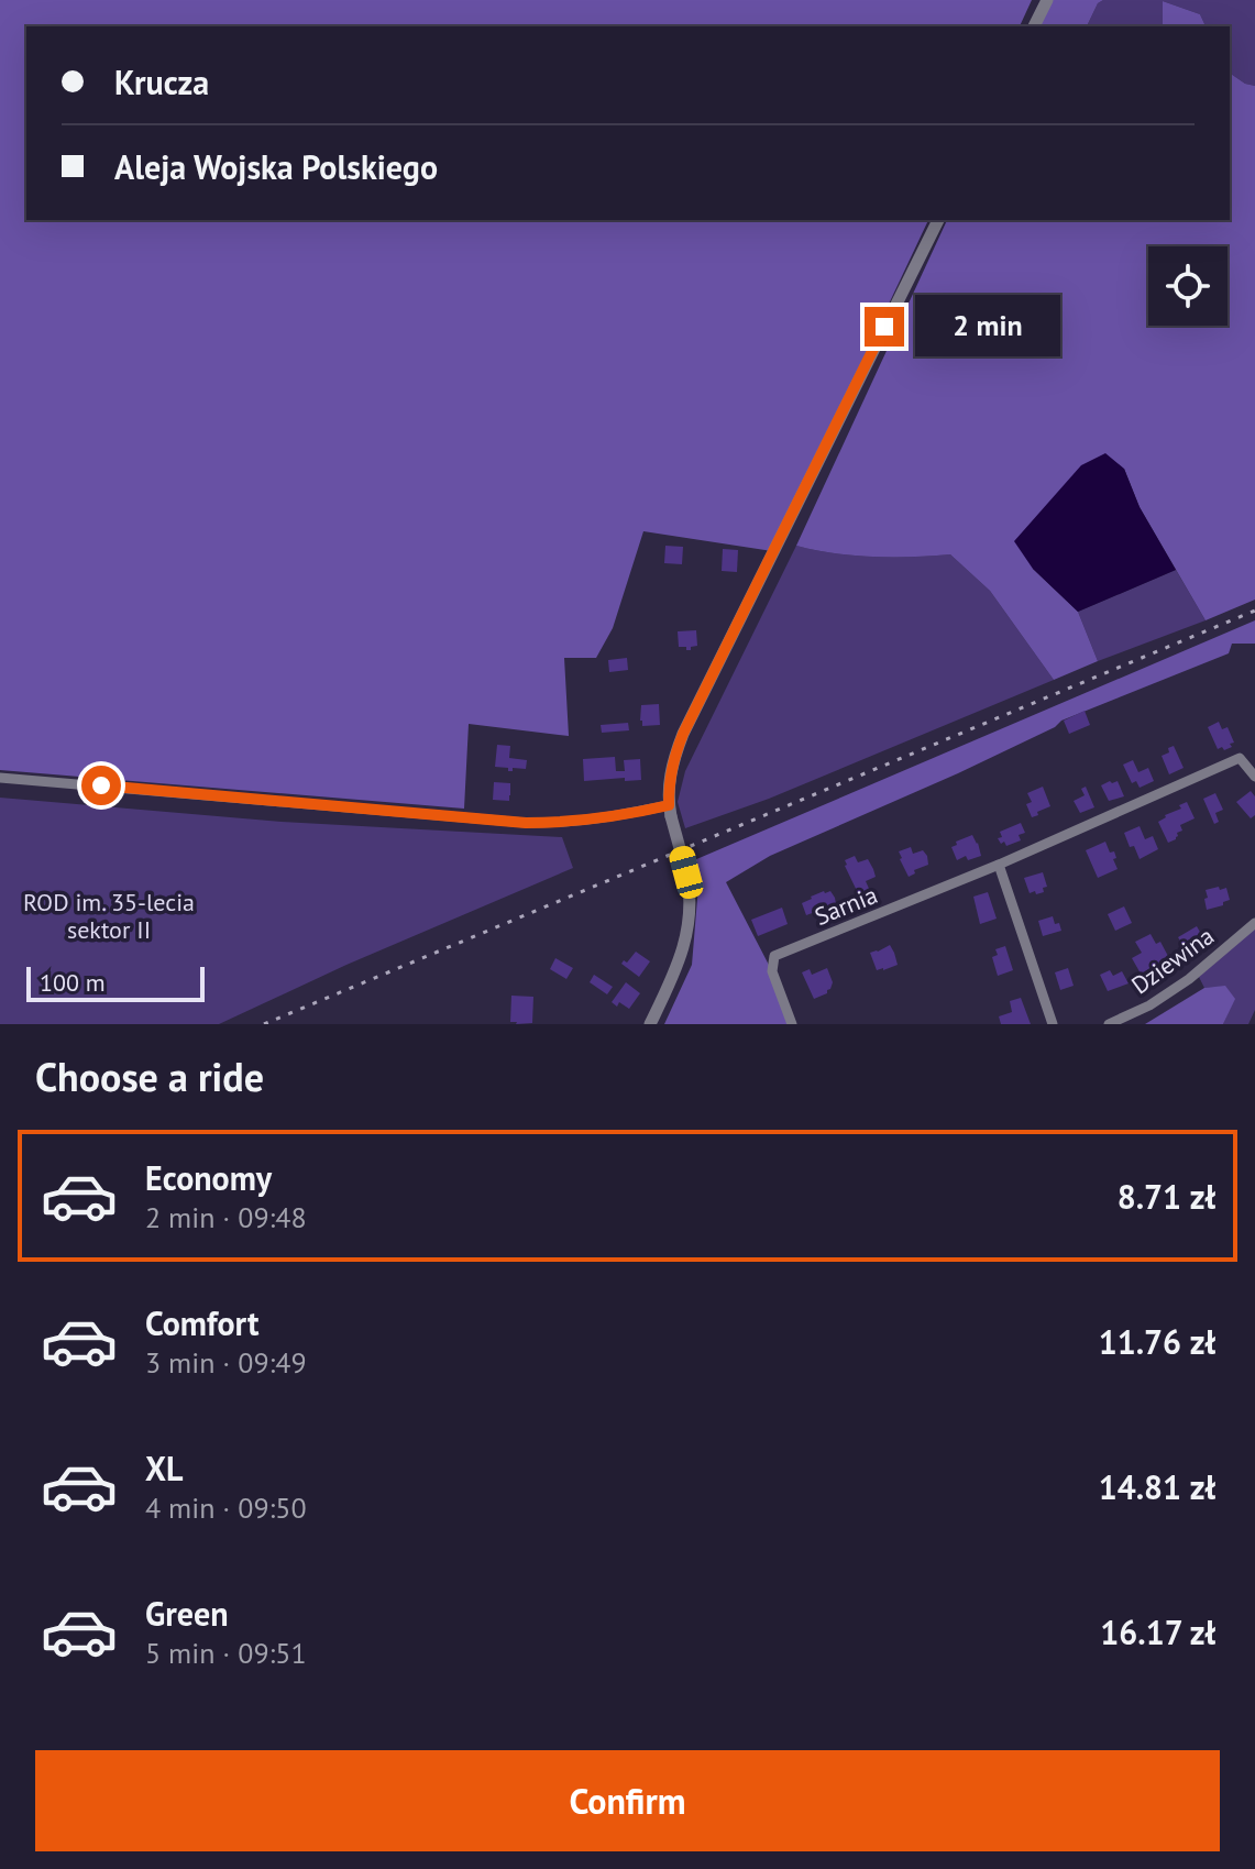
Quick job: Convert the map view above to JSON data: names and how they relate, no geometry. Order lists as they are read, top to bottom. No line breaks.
{"streets":{"street":["Sarnia","Dziewina"]},"parks":["ROD im. 35-lecia sektor II"],"scale_bar":"100 m","page":{"banner":["Krucza","Aleja Wojska Polskiego"],"bubble":"2 min","scale":"100 m","heading":"Choose a ride","list":[{"name":"Economy","note":"2 min · 09:48","value":"8.71 zł"},{"name":"Comfort","note":"3 min · 09:49","value":"11.76 zł"},{"name":"XL","note":"4 min · 09:50","value":"14.81 zł"},{"name":"Green","note":"5 min · 09:51","value":"16.17 zł"}],"buttons":"Confirm"}}
